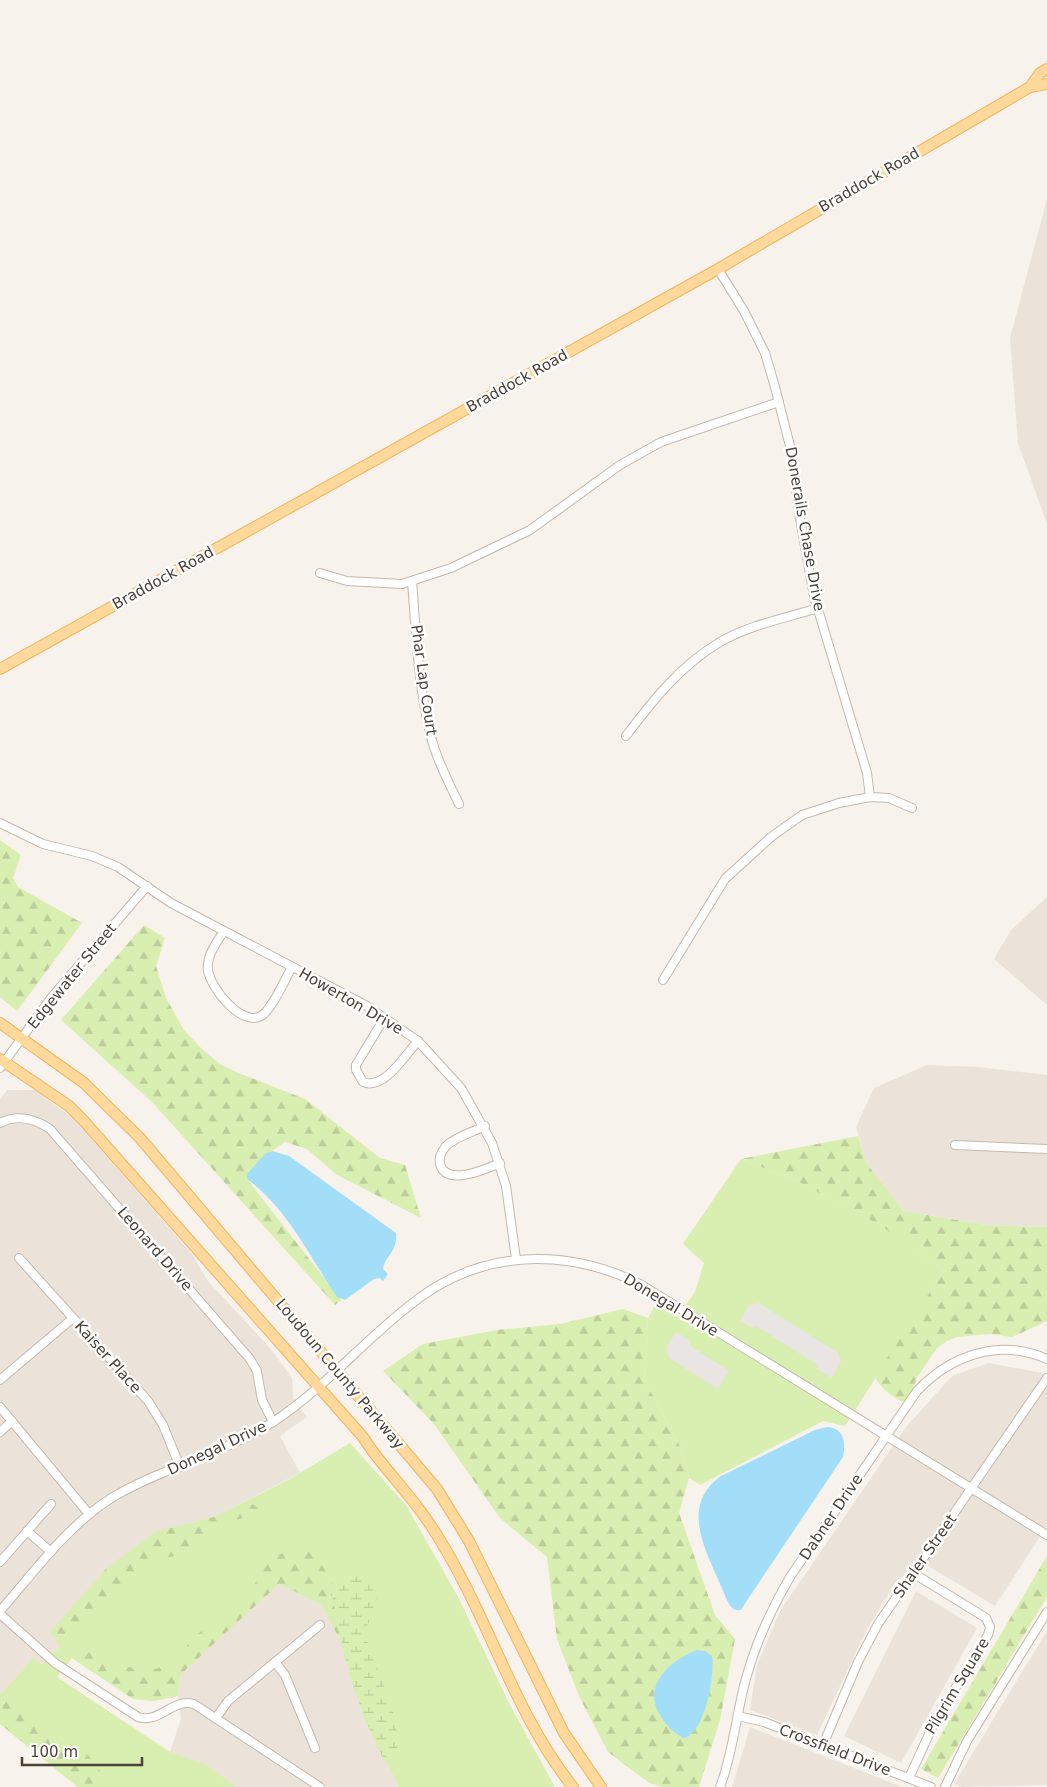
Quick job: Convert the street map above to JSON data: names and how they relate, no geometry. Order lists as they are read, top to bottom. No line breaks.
{"streets":{"main road":["Braddock Road","Loudoun County Parkway"],"street":["Donerails Chase Drive","Phar Lap Court","Edgewater Street","Howerton Drive","Leonard Drive","Donegal Drive","Kaiser Place","Dabner Drive","Shaler Street","Pilgrim Square","Crossfield Drive"]},"crossings":[["Braddock Road","Donerails Chase Drive"],["Edgewater Street","Howerton Drive"],["Edgewater Street","Loudoun County Parkway"],["Howerton Drive","Donegal Drive"],["Leonard Drive","Donegal Drive"],["Donegal Drive","Kaiser Place"],["Donegal Drive","Loudoun County Parkway"],["Donegal Drive","Dabner Drive"],["Donegal Drive","Shaler Street"],["Dabner Drive","Crossfield Drive"],["Shaler Street","Pilgrim Square"],["Shaler Street","Crossfield Drive"],["Pilgrim Square","Crossfield Drive"]],"scale_bar":"100 m"}
